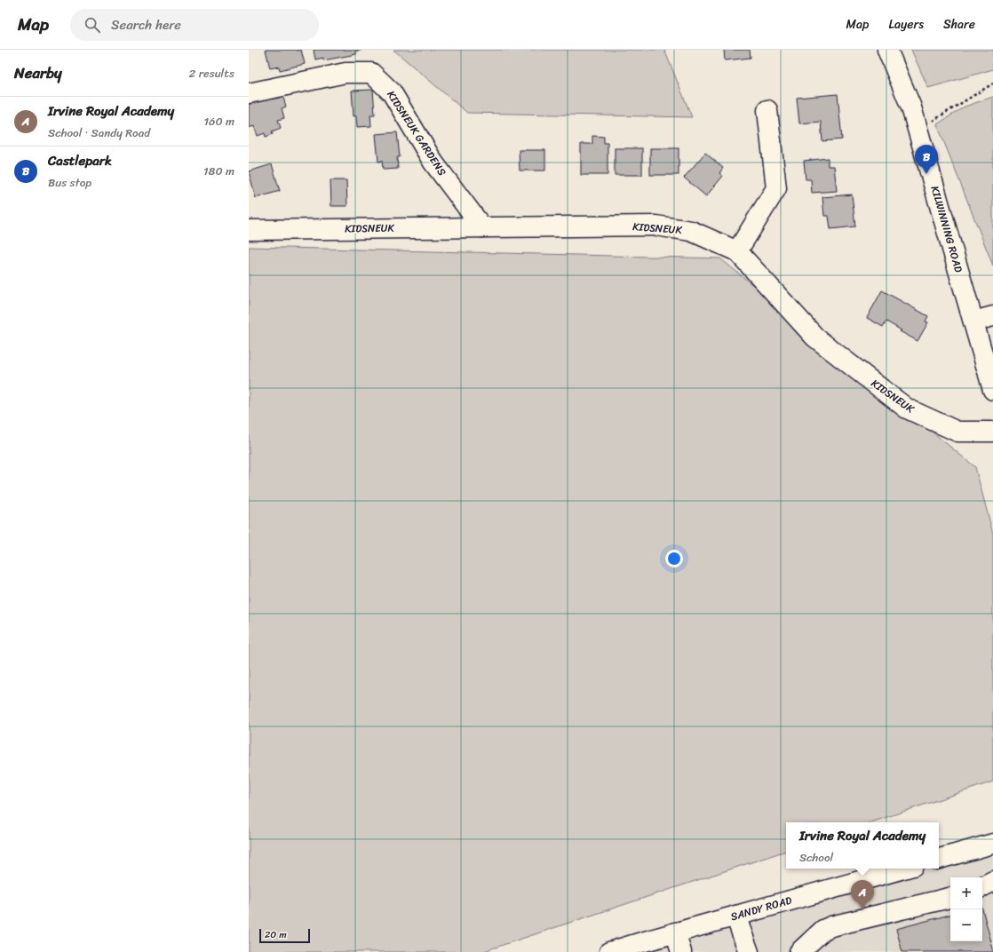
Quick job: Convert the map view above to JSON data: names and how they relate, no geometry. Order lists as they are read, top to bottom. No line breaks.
{"streets":{"street":["KIDSNEUK GARDENS","KIDSNEUK","KILWINNING ROAD","SANDY ROAD"]},"crossings":[["KIDSNEUK GARDENS","KIDSNEUK"]],"scale_bar":"20 m","page":{"header":"Map","search":"Search here","nav":["Map","Layers","Share"],"heading":["Nearby","2 results"],"list":[{"mark":"A","name":"Irvine Royal Academy","note":"School · Sandy Road","value":"160 m"},{"mark":"B","name":"Castlepark","note":"Bus stop","value":"180 m"}],"pins":["B","A"],"popup":["Irvine Royal Academy","School"],"map_buttons":["+","−"],"scale":"20 m"}}
